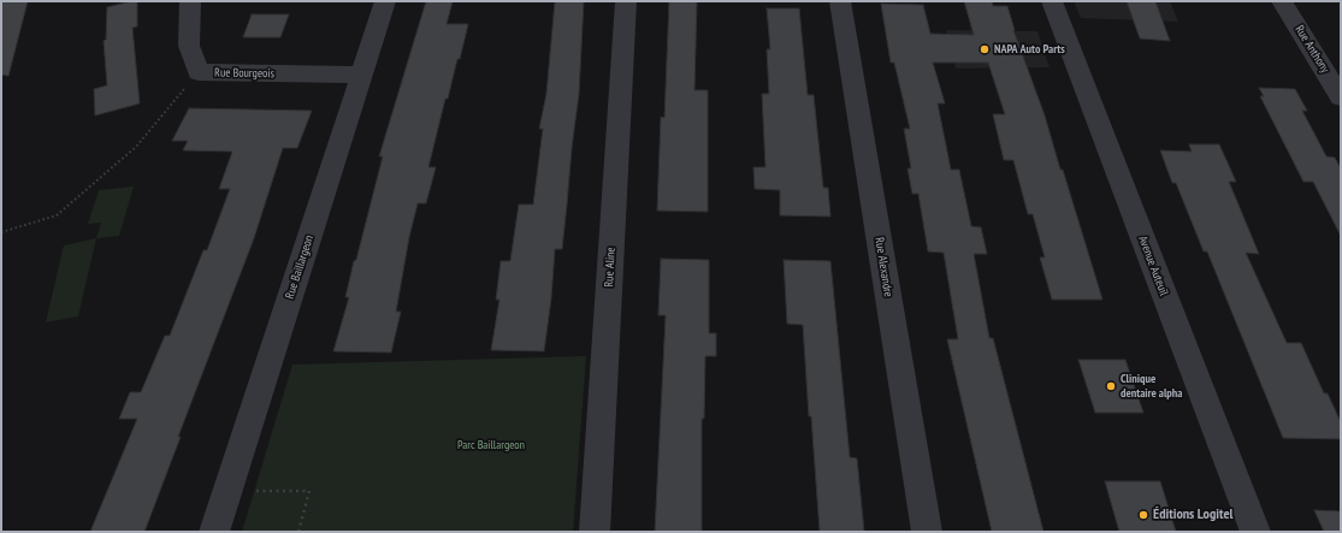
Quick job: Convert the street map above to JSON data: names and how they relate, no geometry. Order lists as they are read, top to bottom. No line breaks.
{"streets":{"street":["Rue Anthony","Rue Bourgeois","Avenue Auteuil","Rue Baillargeon","Rue Aline","Rue Alexandre"]},"crossings":[["Rue Bourgeois","Rue Baillargeon"]],"parks":["Parc Baillargeon"],"places":["NAPA Auto Parts","Clinique dentaire alpha","Éditions Logitel"]}
